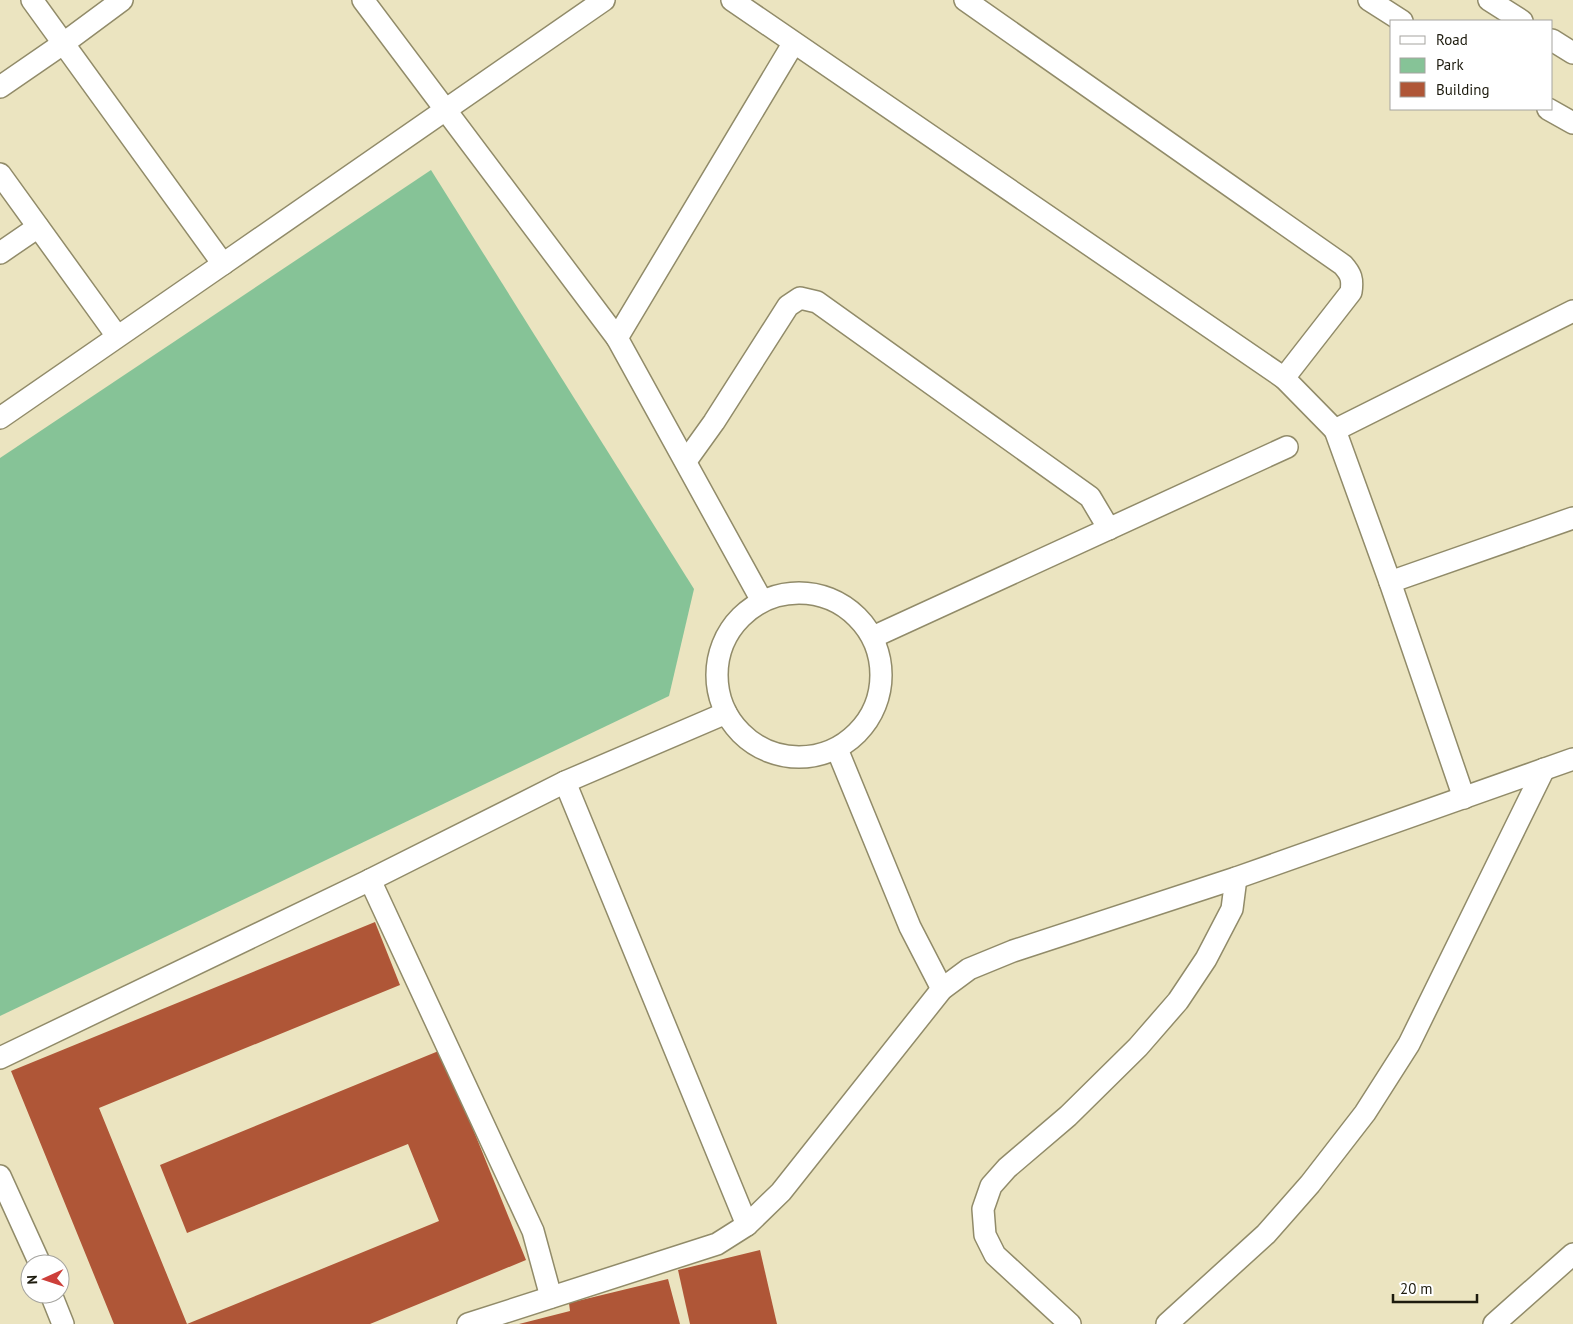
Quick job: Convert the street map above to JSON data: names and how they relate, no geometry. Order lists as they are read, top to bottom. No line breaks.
{"legend":["Road","Park","Building"],"scale_bar":"20 m","north":"left"}
